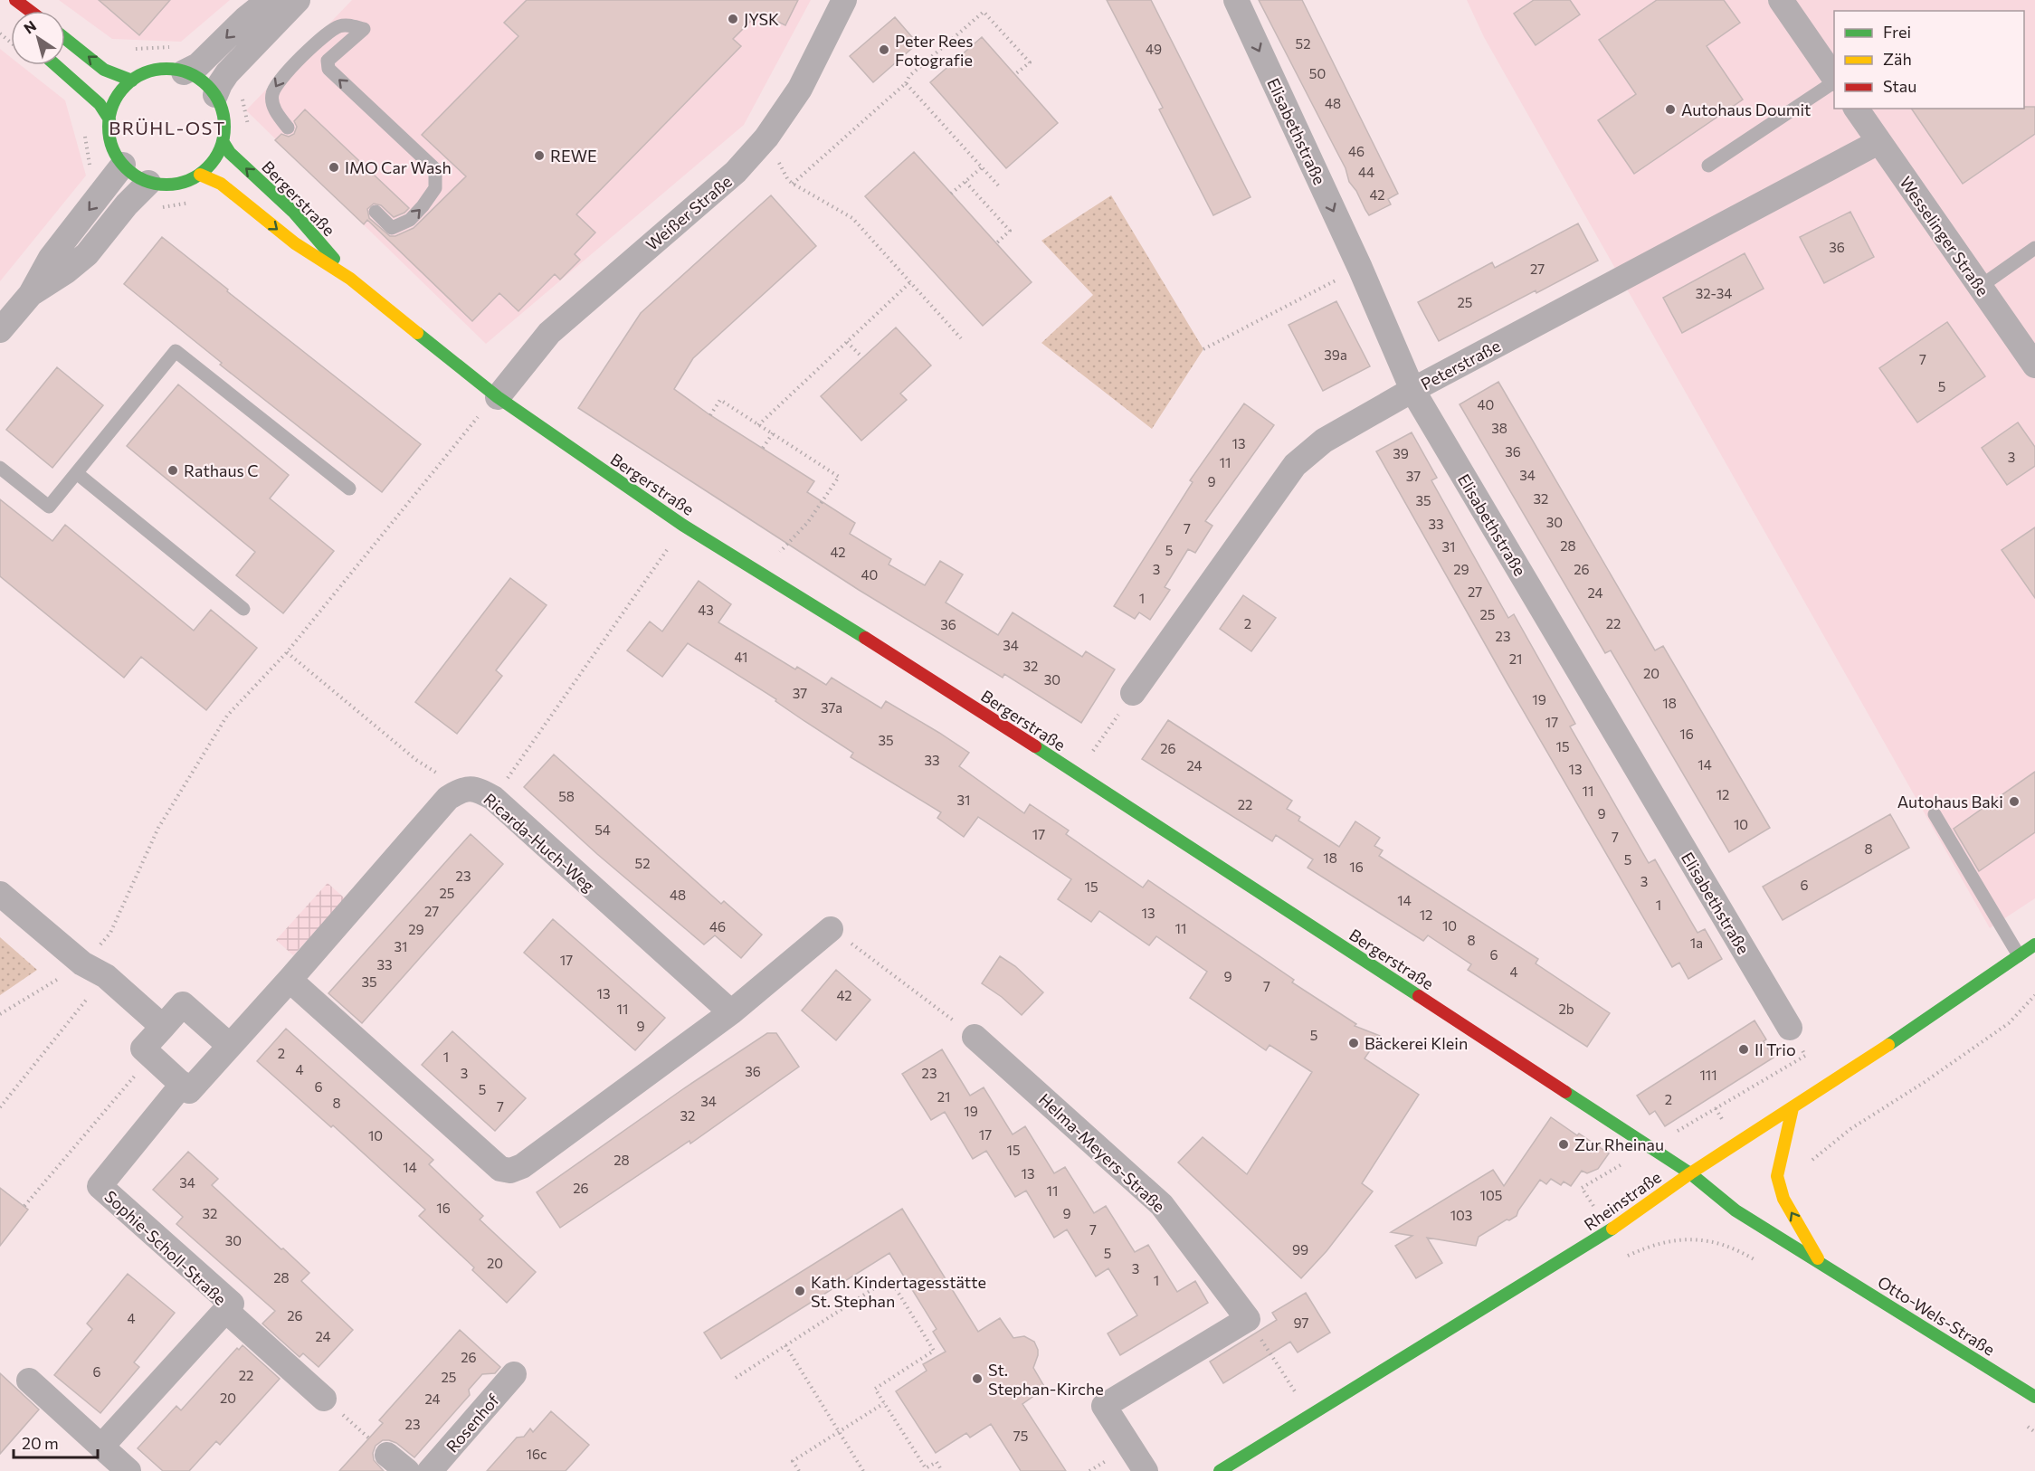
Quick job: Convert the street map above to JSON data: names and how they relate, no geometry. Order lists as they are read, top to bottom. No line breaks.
{"streets":{"street":["Elisabethstraße","Bergerstraße","Weißer Straße","Wesselinger Straße","Peterstraße","Ricarda-Huch-Weg","Helma-Meyers-Straße","Rheinstraße","Sophie-Scholl-Straße","Otto-Wels-Straße","Rosenhof"]},"crossings":[["Elisabethstraße","Peterstraße"],["Bergerstraße","Weißer Straße"],["Bergerstraße","Rheinstraße"],["Bergerstraße","Otto-Wels-Straße"],["Wesselinger Straße","Peterstraße"],["Rheinstraße","Otto-Wels-Straße"]],"districts":["BRÜHL-OST"],"places":["JYSK","Peter Rees Fotografie","Autohaus Doumit","REWE","IMO Car Wash","Rathaus C","Autohaus Baki","Bäckerei Klein","Il Trio","Zur Rheinau","Kath. Kindertagesstätte St. Stephan","St. Stephan-Kirche"],"house_numbers":["52","49","50","48","46","44","42","36","27","32-34","25","39a","7","5","40","38","13","36","39","3","11","34","37","9","32","35","30","33","7","28","31","5","42","3","29","26","40","27","24","1","43","25","2","22","36","23","34","41","21","32","20","30","37","19","18","37a","17","16","35","15","26","33","14","24","13","11","12","58","31","22","9","10","54","17","7","8","18","5","52","16","23","3","6","15","25","48","14","1","27","13","12","10","46","11","29","8","1a","31","6","17","33","4","9","35","7","13","42","11","2b","9","5","2","1","4","36","3","23","111","6","5","21","2","34","8","7","19","32","17","10","15","28","14","13","34","26","11","105","16","32","9","103","7","30","99","5","20","3","28","1","26","4","97","24","26","6","22","25","20","24","23","75","16c"],"legend":["Frei","Zäh","Stau"],"scale_bar":"20 m","north":"top left"}
